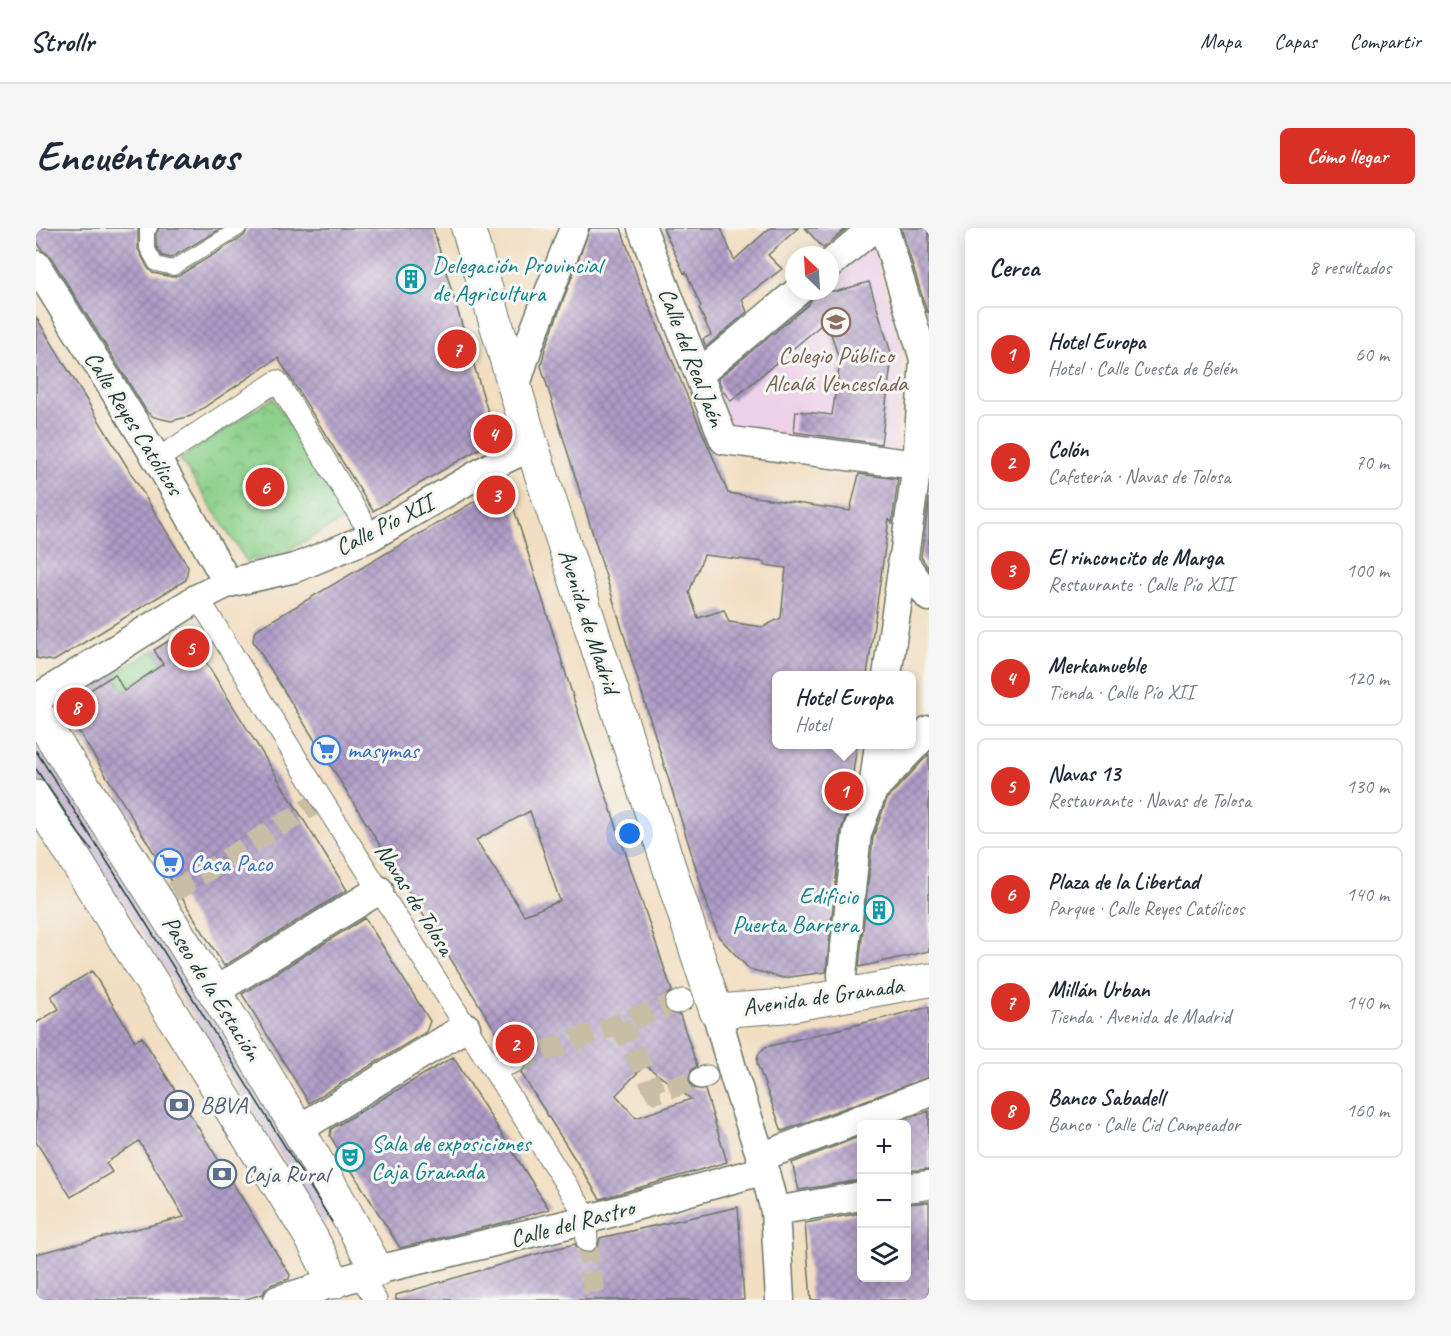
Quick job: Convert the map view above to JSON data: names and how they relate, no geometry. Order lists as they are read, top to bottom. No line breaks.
{"streets":{"main road":["Avenida de Madrid","Paseo de la Estación","Avenida de Granada"],"street":["Calle del Real Jaén","Calle Reyes Católicos","Calle Pío XII","Navas de Tolosa","Calle del Rastro"]},"crossings":[["Calle Reyes Católicos","Calle Pío XII"],["Calle Pío XII","Avenida de Madrid"],["Avenida de Madrid","Avenida de Granada"],["Paseo de la Estación","Calle del Rastro"]],"places":{"building":["Delegación Provincial de Agricultura","Edificio Puerta Barrera"],"school or university":["Colegio Público Alcalá Venceslada"],"supermarket":["masymas","Casa Paco"],"bank":["BBVA","Caja Rural"],"theatre":["Sala de exposiciones Caja Granada"]},"north":"top left","page":{"header":"Strollr","nav":["Mapa","Capas","Compartir"],"buttons":"Cómo llegar","title":"Encuéntranos","heading":["Cerca","8 resultados"],"list":[{"mark":"1","name":"Hotel Europa","note":"Hotel · Calle Cuesta de Belén","value":"60 m"},{"mark":"2","name":"Colón","note":"Cafetería · Navas de Tolosa","value":"70 m"},{"mark":"3","name":"El rinconcito de Marga","note":"Restaurante · Calle Pío XII","value":"100 m"},{"mark":"4","name":"Merkamueble","note":"Tienda · Calle Pío XII","value":"120 m"},{"mark":"5","name":"Navas 13","note":"Restaurante · Navas de Tolosa","value":"130 m"},{"mark":"6","name":"Plaza de la Libertad","note":"Parque · Calle Reyes Católicos","value":"140 m"},{"mark":"7","name":"Millán Urban","note":"Tienda · Avenida de Madrid","value":"140 m"},{"mark":"8","name":"Banco Sabadell","note":"Banco · Calle Cid Campeador","value":"160 m"}],"pins":["7","4","6","3","5","8","1","2"],"popup":["Hotel Europa","Hotel"],"map_buttons":["+","−"]}}
